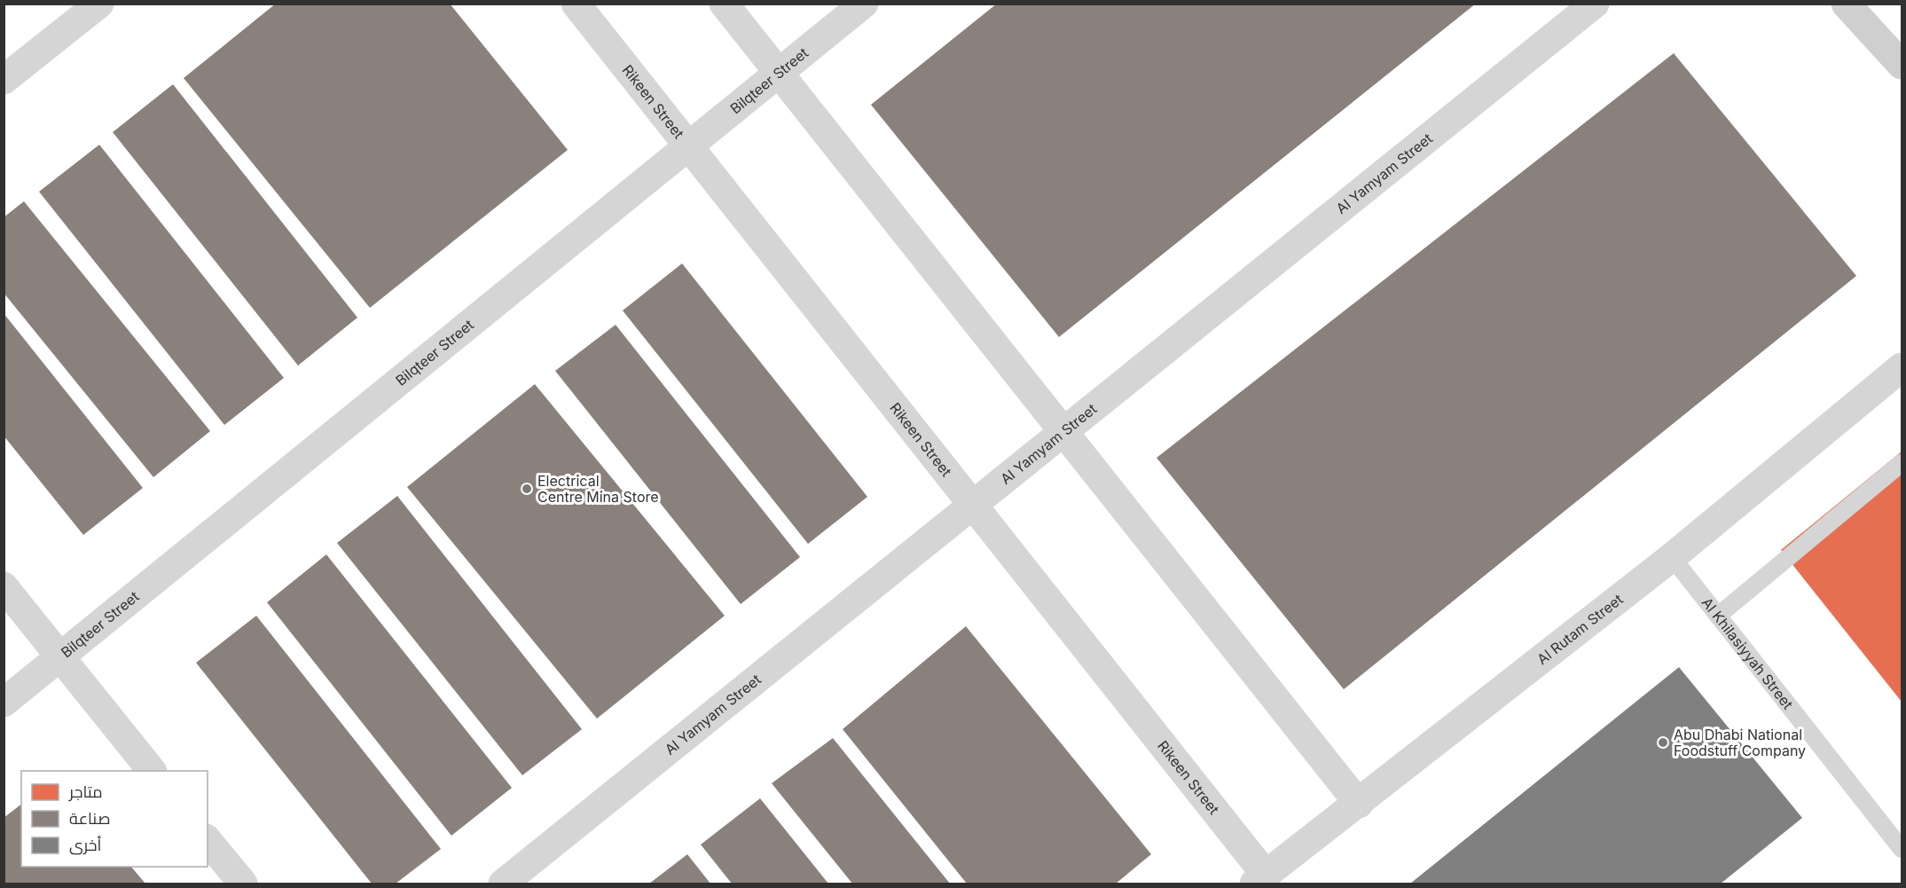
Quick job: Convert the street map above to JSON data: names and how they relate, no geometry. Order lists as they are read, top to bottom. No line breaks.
{"streets":{"street":["Bilqteer Street","Rikeen Street","Al Yamyam Street","Al Rutam Street"],"lane":["Al Khilasiyyah Street"]},"crossings":[["Bilqteer Street","Rikeen Street"],["Rikeen Street","Al Yamyam Street"],["Rikeen Street","Al Rutam Street"],["Al Rutam Street","Al Khilasiyyah Street"]],"places":["Electrical Centre Mina Store","Abu Dhabi National Foodstuff Company"],"legend":["متاجر","صناعة","أخرى"]}
